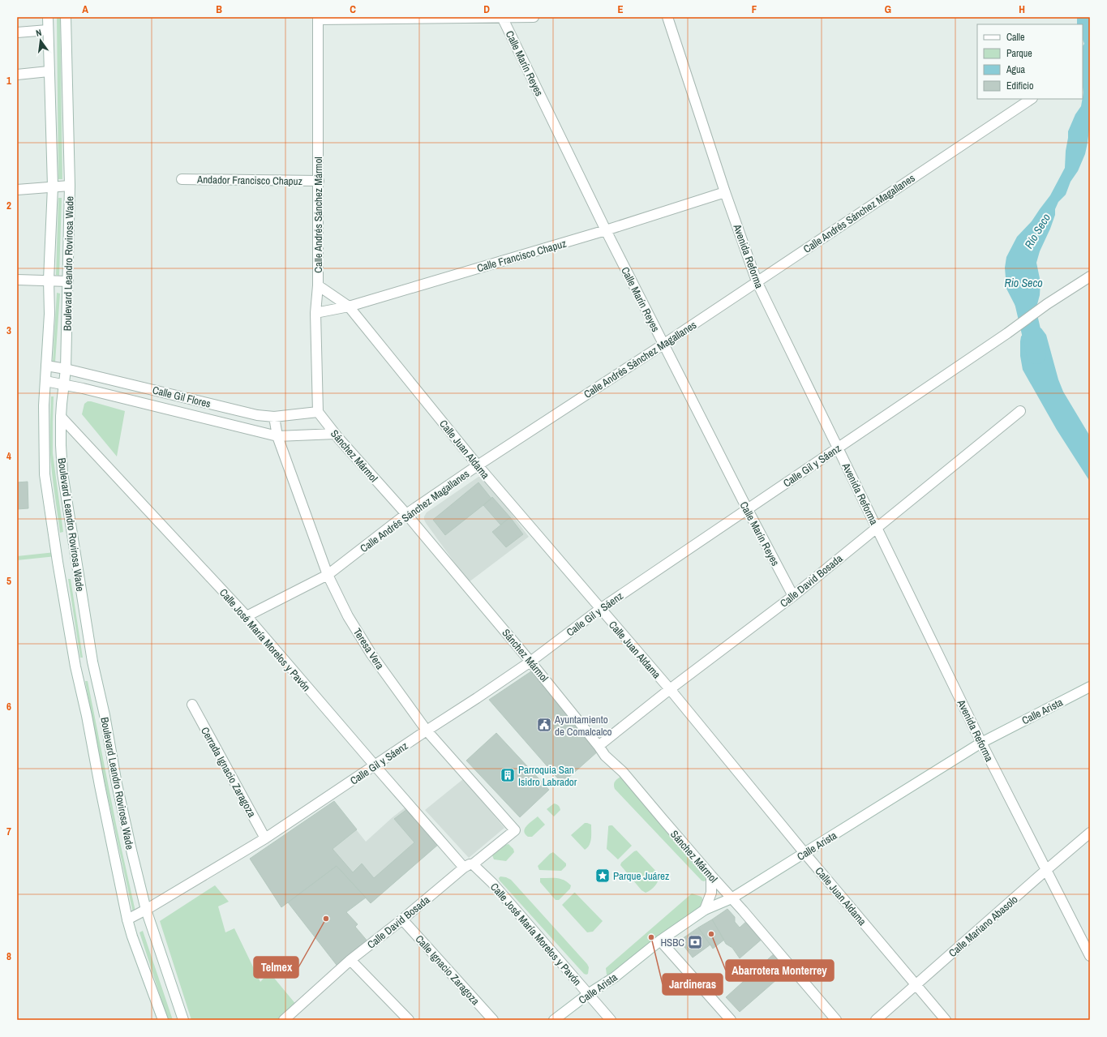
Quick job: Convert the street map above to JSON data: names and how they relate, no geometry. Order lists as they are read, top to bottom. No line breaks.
{"streets":{"street":["Calle Marín Reyes","Andador Francisco Chapuz","Calle Andrés Sánchez Magallanes","Calle Andrés Sánchez Mármol","Calle Francisco Chapuz","Avenida Reforma","Boulevard Leandro Rovirosa Wade","Calle Gil Flores","Calle Juan Aldama","Sánchez Mármol","Calle Gil y Sáenz","Calle David Bosada","Calle José María Morelos y Pavón","Teresa Vera","Calle Arista","Cerrada Ignacio Zaragoza","Calle Mariano Abasolo","Calle Ignacio Zaragoza"]},"crossings":[["Calle Marín Reyes","Calle Andrés Sánchez Magallanes"],["Calle Marín Reyes","Calle Francisco Chapuz"],["Calle Marín Reyes","Calle Gil y Sáenz"],["Calle Marín Reyes","Calle David Bosada"],["Andador Francisco Chapuz","Calle Andrés Sánchez Mármol"],["Calle Andrés Sánchez Magallanes","Avenida Reforma"],["Calle Andrés Sánchez Magallanes","Calle Juan Aldama"],["Calle Andrés Sánchez Magallanes","Sánchez Mármol"],["Calle Andrés Sánchez Magallanes","Calle José María Morelos y Pavón"],["Calle Andrés Sánchez Magallanes","Teresa Vera"],["Calle Andrés Sánchez Mármol","Calle Francisco Chapuz"],["Calle Andrés Sánchez Mármol","Calle Gil Flores"],["Calle Andrés Sánchez Mármol","Calle Juan Aldama"],["Calle Andrés Sánchez Mármol","Sánchez Mármol"],["Calle Francisco Chapuz","Avenida Reforma"],["Calle Francisco Chapuz","Calle Juan Aldama"],["Avenida Reforma","Calle Gil y Sáenz"],["Avenida Reforma","Calle David Bosada"],["Avenida Reforma","Calle Arista"],["Avenida Reforma","Calle Mariano Abasolo"],["Boulevard Leandro Rovirosa Wade","Calle Gil Flores"],["Boulevard Leandro Rovirosa Wade","Calle Gil y Sáenz"],["Boulevard Leandro Rovirosa Wade","Calle José María Morelos y Pavón"],["Calle Gil Flores","Sánchez Mármol"],["Calle Gil Flores","Teresa Vera"],["Calle Juan Aldama","Calle Gil y Sáenz"],["Calle Juan Aldama","Calle David Bosada"],["Calle Juan Aldama","Calle Arista"],["Calle Juan Aldama","Calle Mariano Abasolo"],["Sánchez Mármol","Calle Gil y Sáenz"],["Sánchez Mármol","Calle David Bosada"],["Sánchez Mármol","Calle Arista"],["Calle Gil y Sáenz","Calle José María Morelos y Pavón"],["Calle Gil y Sáenz","Teresa Vera"],["Calle Gil y Sáenz","Cerrada Ignacio Zaragoza"],["Calle David Bosada","Calle José María Morelos y Pavón"],["Calle David Bosada","Teresa Vera"],["Calle David Bosada","Calle Ignacio Zaragoza"],["Calle José María Morelos y Pavón","Calle Arista"]],"water":["Río Seco","Rio Seco"],"places":{"public building":["Ayuntamiento de Comalcalco"],"building":["Parroquia San Isidro Labrador"],"place":["Parque Juárez"],"other":["Telmex","Abarrotera Monterrey","Jardineras"],"bank":["HSBC"]},"legend":["Calle","Parque","Agua","Edificio"],"north":"top","grid":{"columns":["A","B","C","D","E","F","G","H"],"rows":["1","2","3","4","5","6","7","8"]}}
